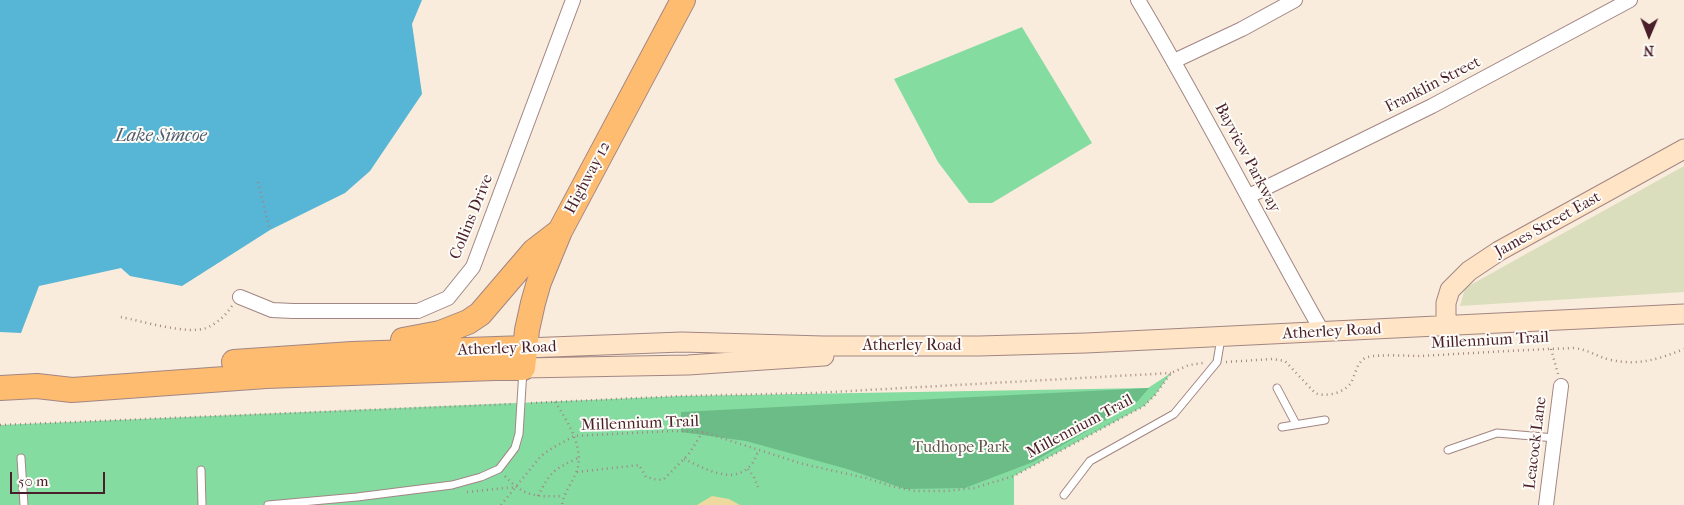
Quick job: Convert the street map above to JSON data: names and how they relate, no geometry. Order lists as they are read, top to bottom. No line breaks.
{"streets":{"highway":["Highway 12","Atherley Road"],"main road":["James Street East"],"street":["Franklin Street","Bayview Parkway","Collins Drive","Leacock Lane"],"path":["Millennium Trail"]},"crossings":[["Franklin Street","Bayview Parkway"],["Bayview Parkway","Atherley Road"],["Highway 12","Atherley Road"],["James Street East","Atherley Road"]],"water":["Lake Simcoe"],"parks":["Tudhope Park"],"scale_bar":"50 m","north":"bottom"}
